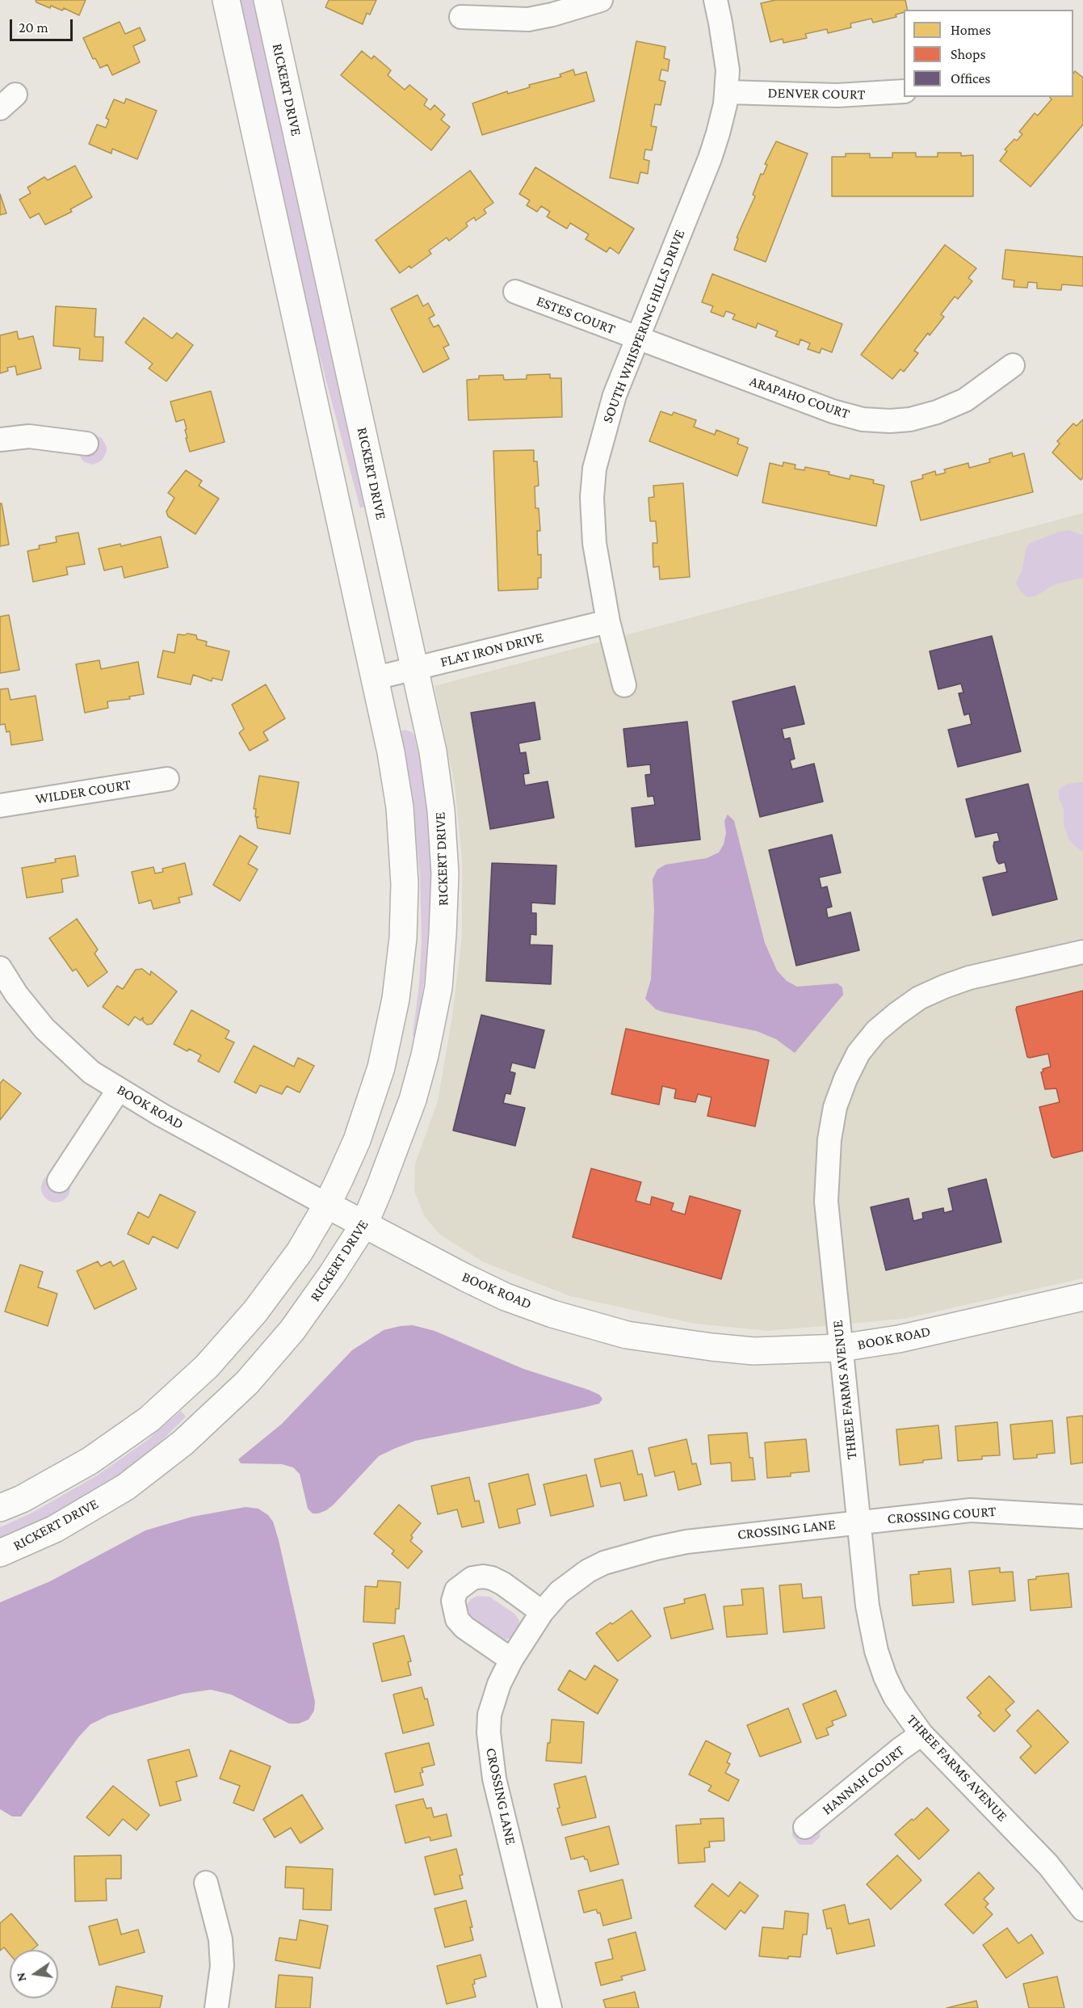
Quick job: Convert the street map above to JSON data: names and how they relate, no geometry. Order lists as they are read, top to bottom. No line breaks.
{"streets":{"street":["RICKERT DRIVE","DENVER COURT","ESTES COURT","SOUTH WHISPERING HILLS DRIVE","ARAPAHO COURT","FLAT IRON DRIVE","WILDER COURT","BOOK ROAD","THREE FARMS AVENUE","CROSSING COURT","CROSSING LANE","HANNAH COURT"]},"crossings":[["RICKERT DRIVE","FLAT IRON DRIVE"],["RICKERT DRIVE","BOOK ROAD"],["DENVER COURT","SOUTH WHISPERING HILLS DRIVE"],["ESTES COURT","SOUTH WHISPERING HILLS DRIVE"],["ESTES COURT","ARAPAHO COURT"],["SOUTH WHISPERING HILLS DRIVE","ARAPAHO COURT"],["SOUTH WHISPERING HILLS DRIVE","FLAT IRON DRIVE"],["BOOK ROAD","THREE FARMS AVENUE"],["THREE FARMS AVENUE","CROSSING COURT"],["THREE FARMS AVENUE","CROSSING LANE"],["THREE FARMS AVENUE","HANNAH COURT"],["CROSSING COURT","CROSSING LANE"]],"legend":["Homes","Shops","Offices"],"scale_bar":"20 m","north":"left"}
